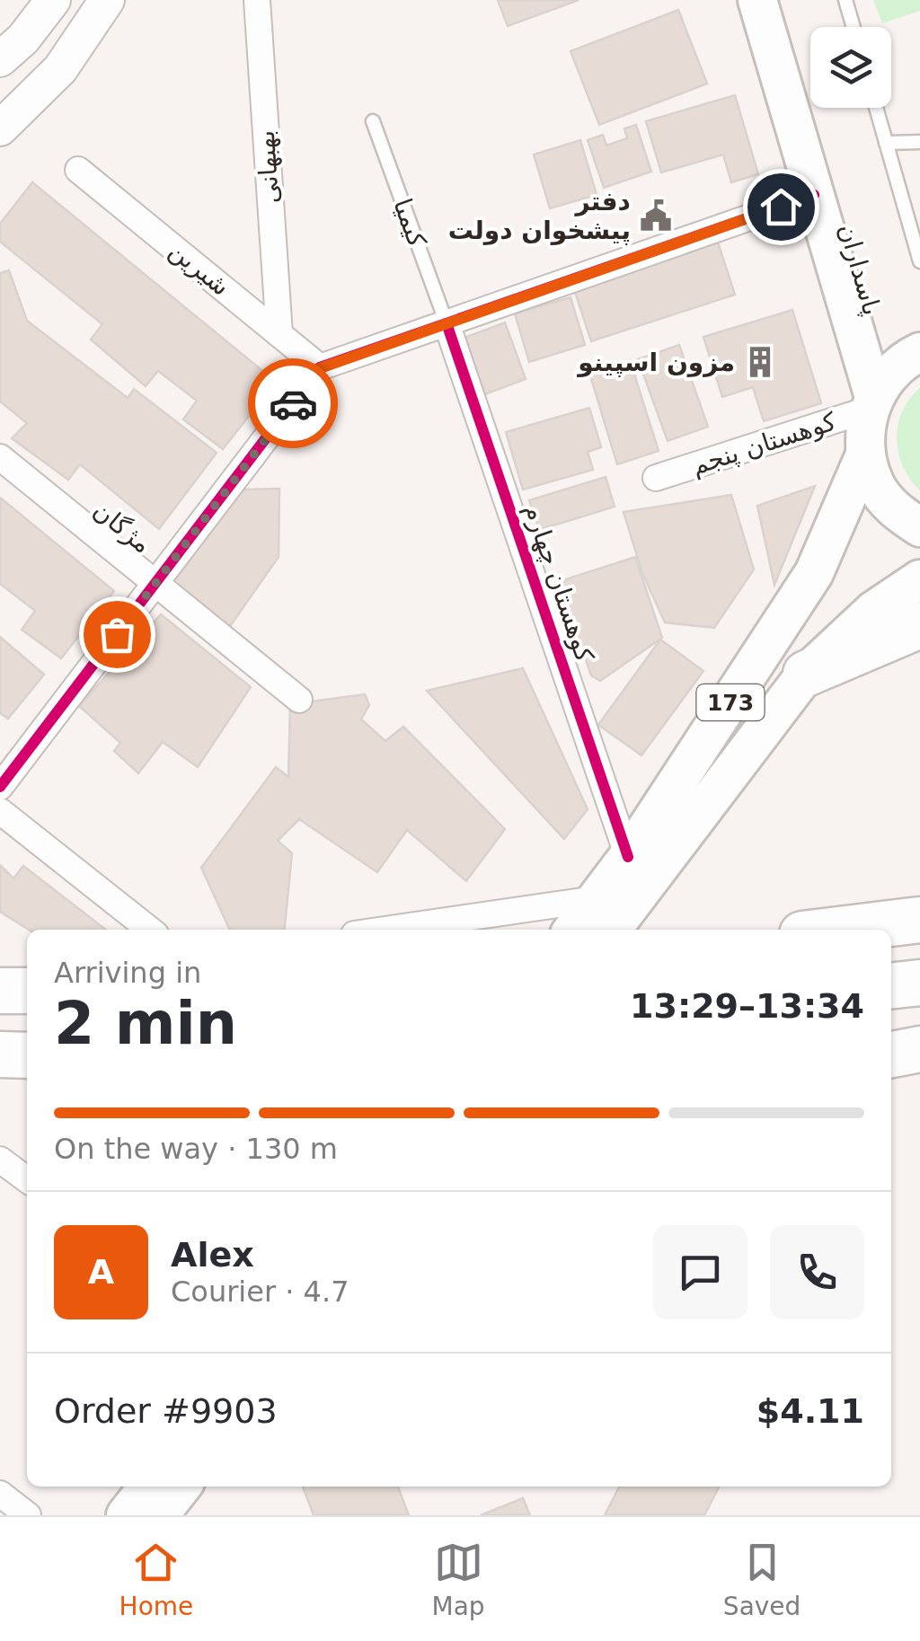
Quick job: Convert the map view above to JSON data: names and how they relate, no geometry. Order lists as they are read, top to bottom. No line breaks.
{"streets":{"main road":["پاسداران","173"],"street":["بهبهانی","شیرین","کوهستان پنجم","مژگان","کوهستان چهارم"],"lane":["کیمیا"]},"crossings":[["بهبهانی","شیرین"],["کیمیا","کوهستان چهارم"],["پاسداران","کوهستان پنجم"],["کوهستان چهارم","173"]],"places":{"public building":["دفتر پیشخوان دولت"],"building":["مزون اسپینو"]},"page":{"heading":["2 min","Arriving in","13:29–13:34"],"panel":["Alex","Courier · 4.7","Order #9903","$4.11"],"bar":"On the way · 130 m","round":"A","tabs":["Home","Map","Saved"]}}
